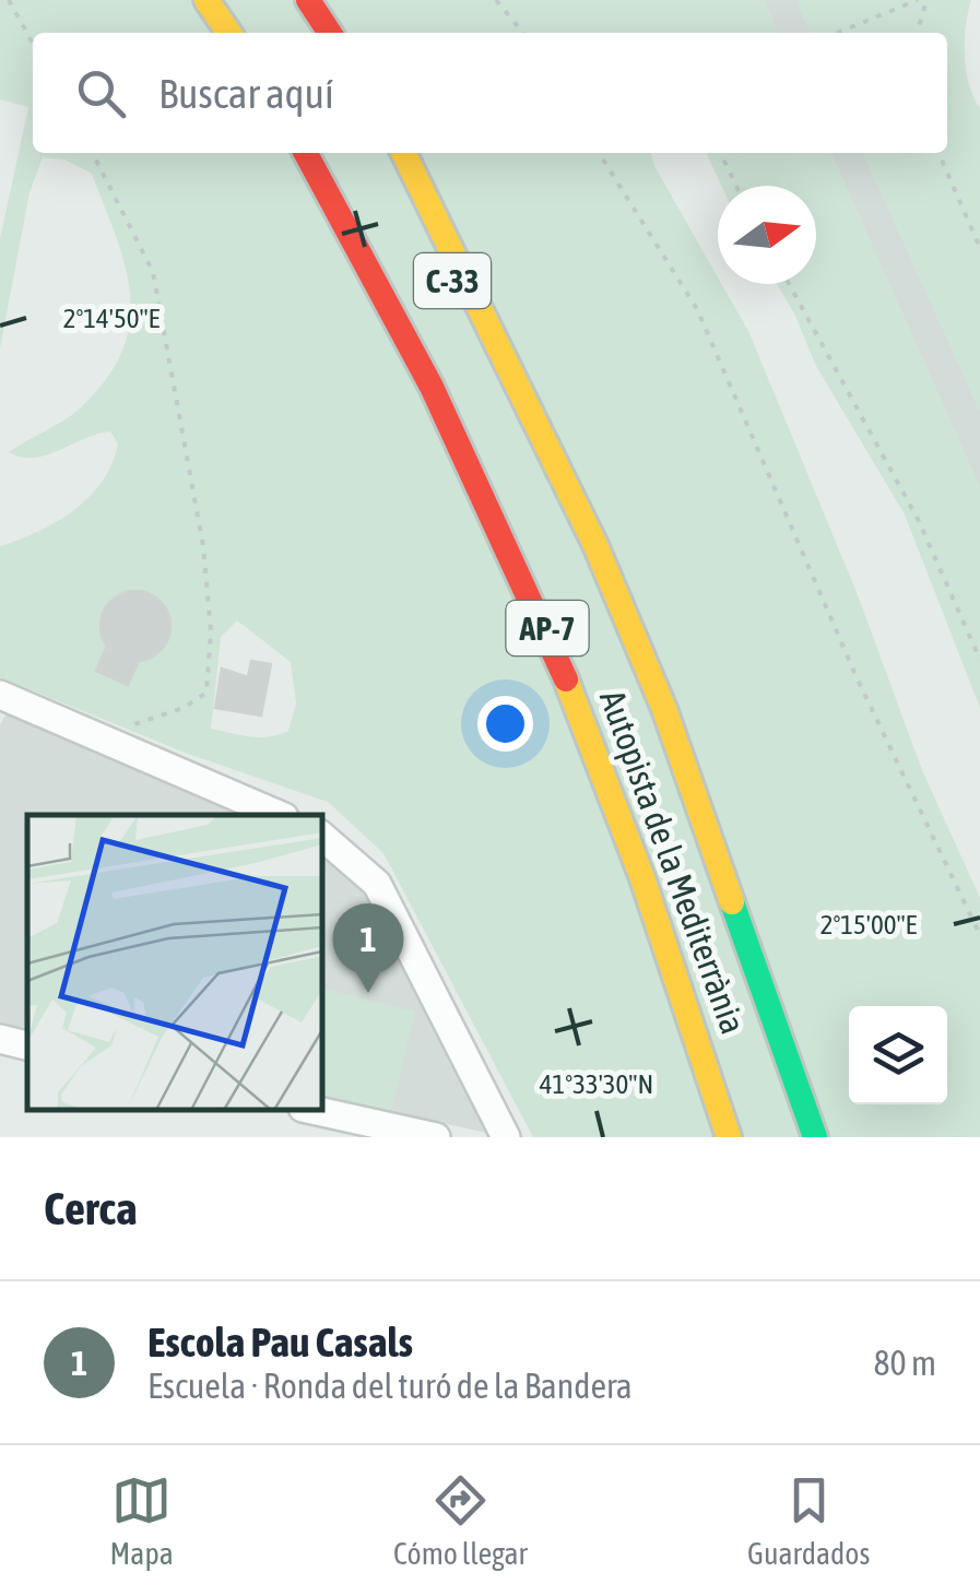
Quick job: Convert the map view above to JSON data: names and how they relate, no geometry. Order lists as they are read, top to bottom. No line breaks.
{"streets":{"highway":["C-33","AP-7","Autopista de la Mediterrània"]},"crossings":[["C-33","Autopista de la Mediterrània"]],"north":"right","page":{"search":"Buscar aquí","pins":"1","heading":"Cerca","list":[{"mark":"1","name":"Escola Pau Casals","note":"Escuela · Ronda del turó de la Bandera","value":"80 m"}],"nav":["Mapa","Cómo llegar","Guardados"]},"coordinates":["2°14'50\"E","2°15'00\"E","41°33'30\"N"]}
